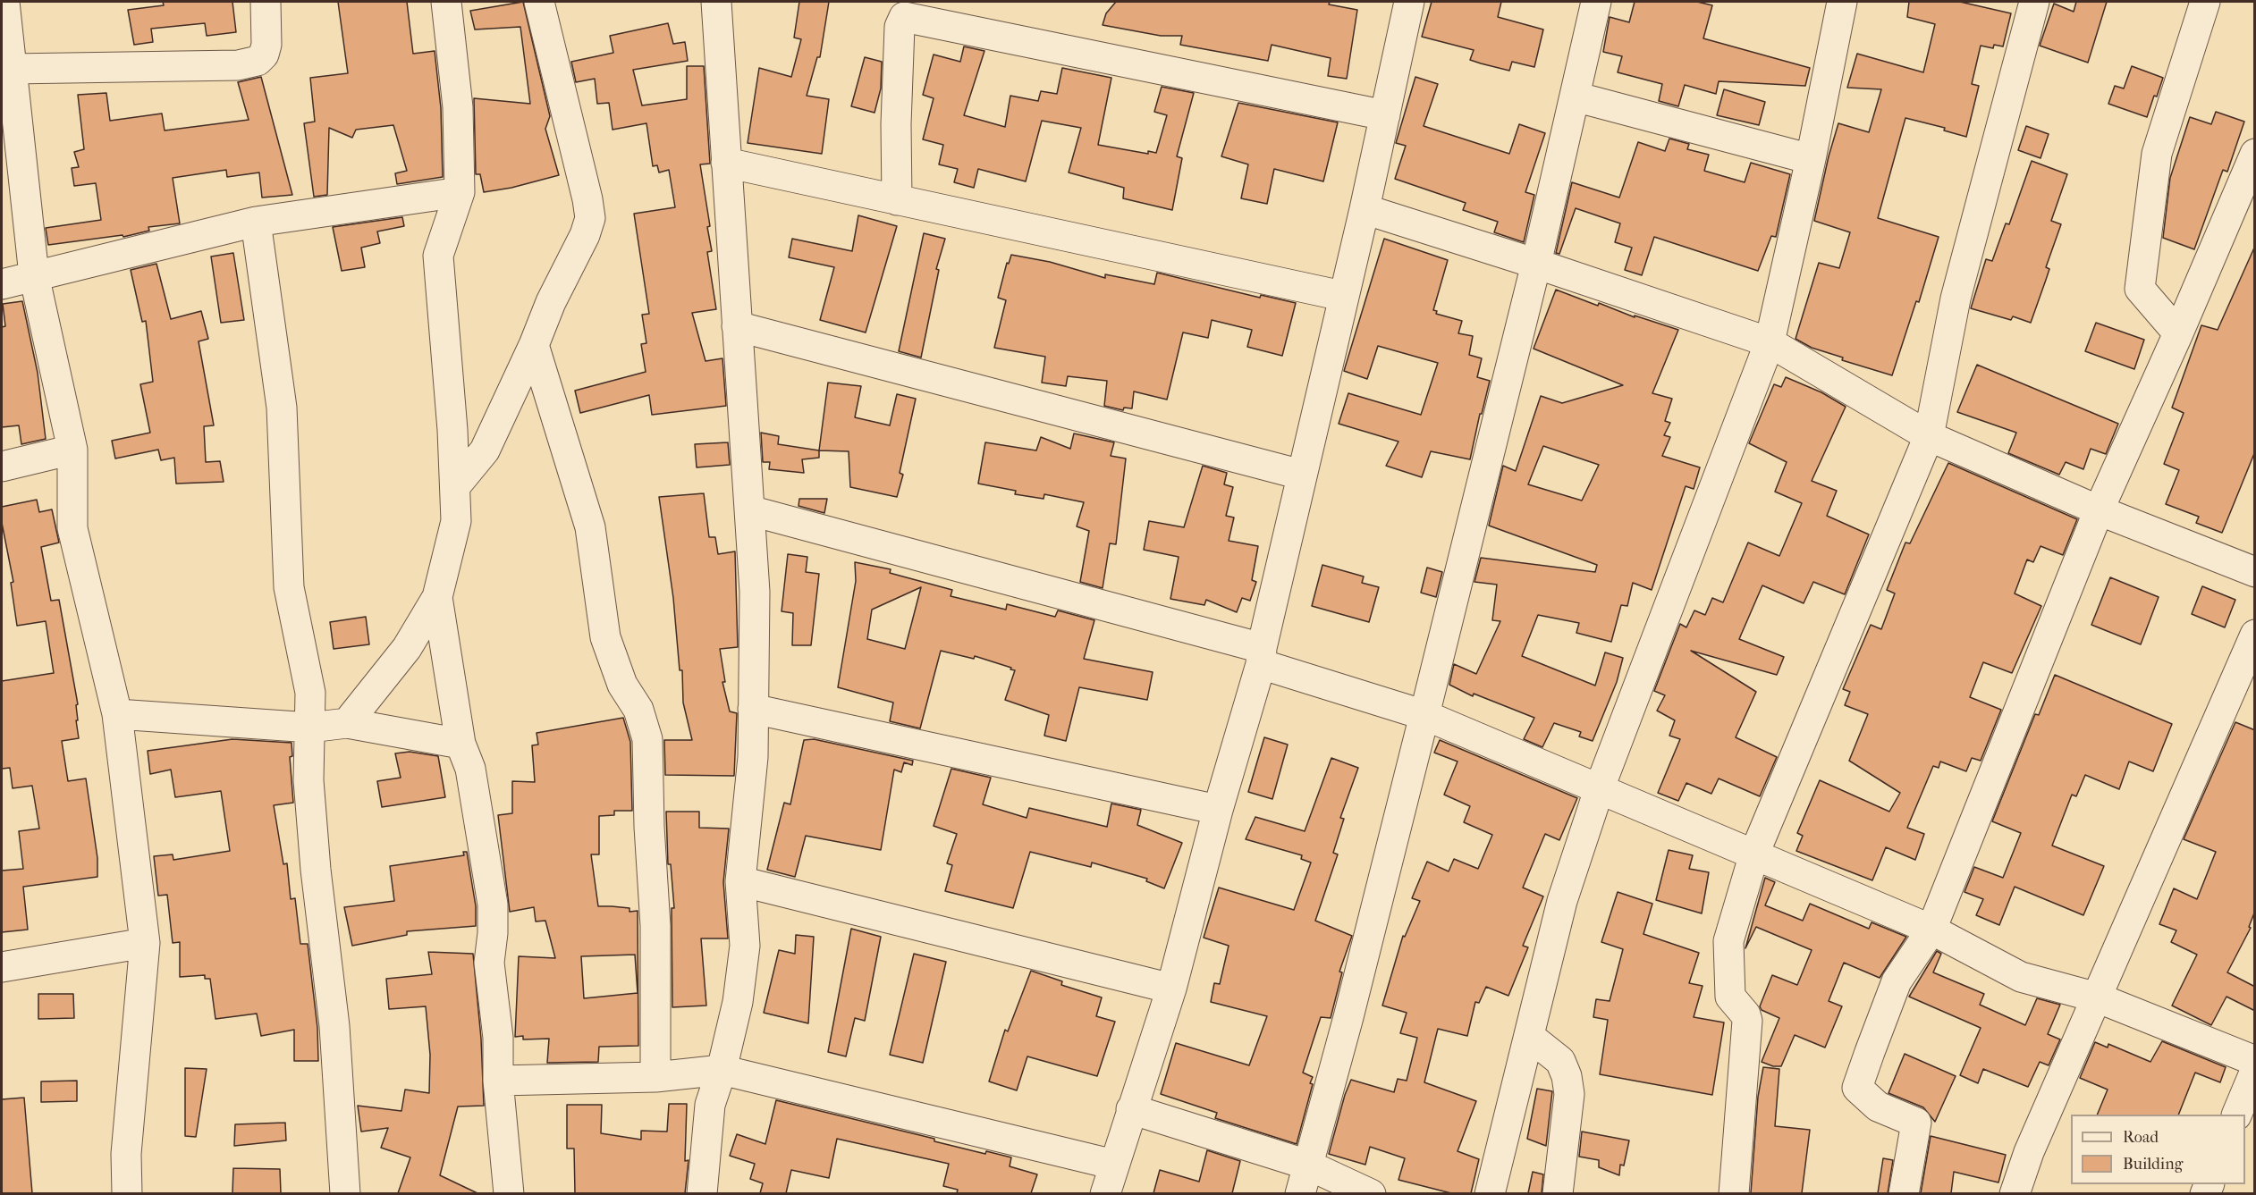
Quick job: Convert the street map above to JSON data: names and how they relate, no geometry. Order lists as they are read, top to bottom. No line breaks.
{"legend":["Road","Building"]}
